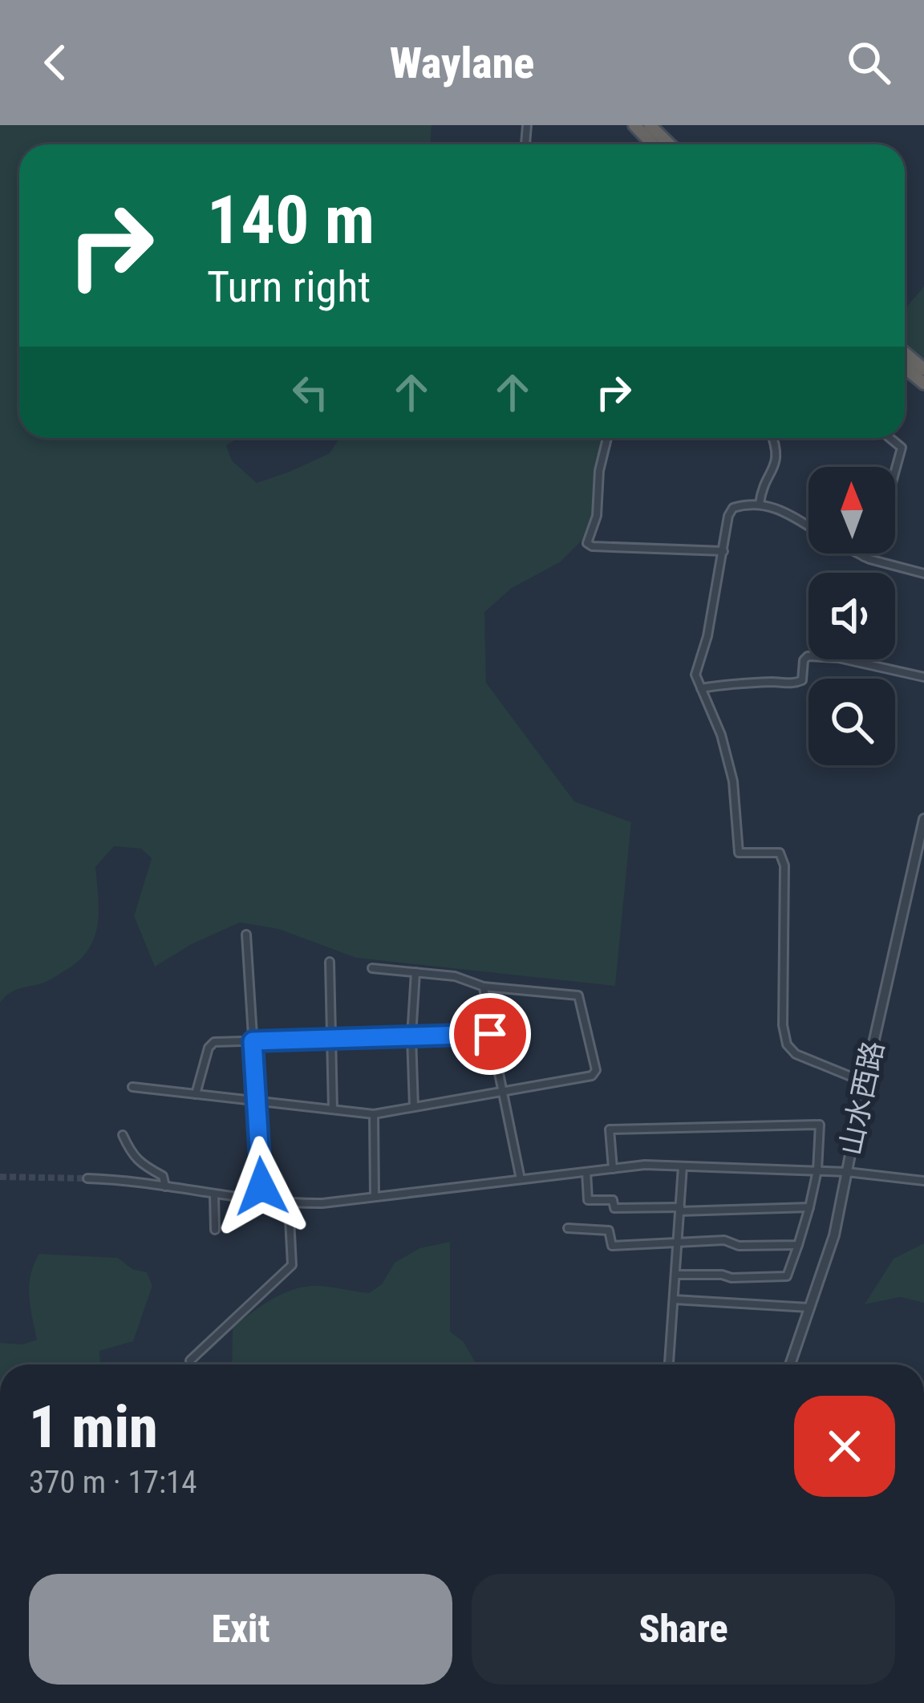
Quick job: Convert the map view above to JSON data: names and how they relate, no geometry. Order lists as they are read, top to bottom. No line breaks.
{"streets":{"street":["山水西路"]},"north":"top","page":{"header":"Waylane","turn":["140 m","Turn right"],"heading":["1 min","370 m · 17:14"],"buttons":["Exit","Share"]}}
